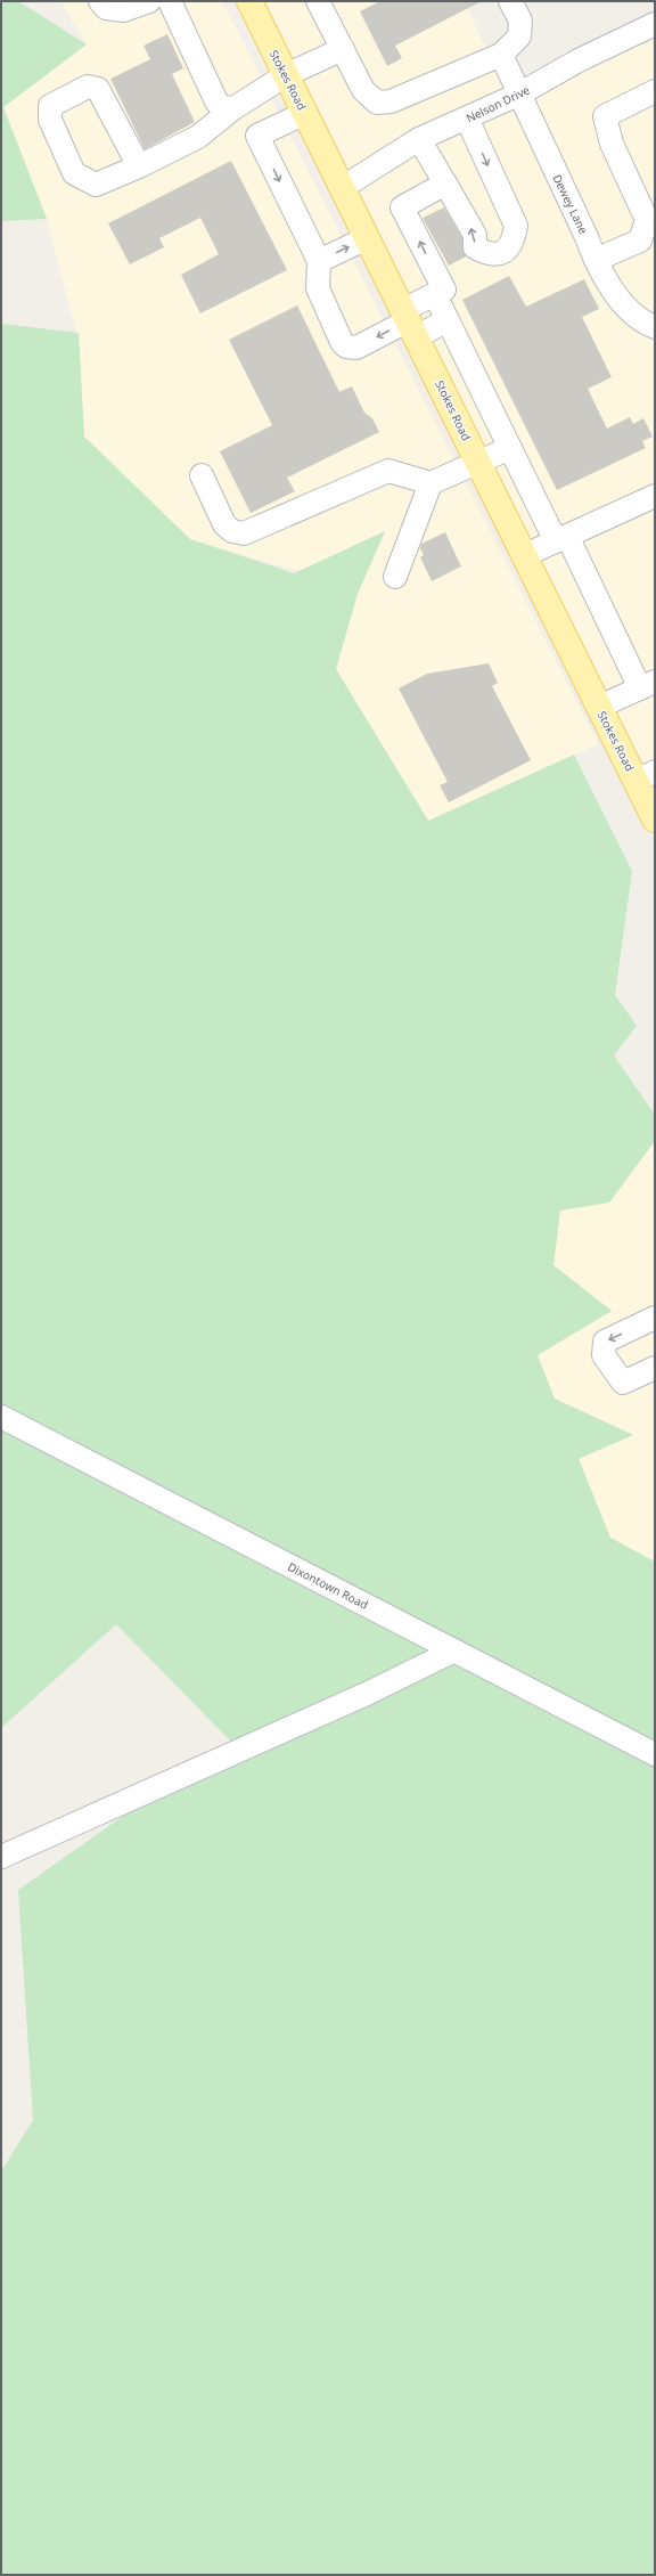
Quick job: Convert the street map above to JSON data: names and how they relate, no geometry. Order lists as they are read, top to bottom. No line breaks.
{"streets":{"main road":["Stokes Road"],"street":["Nelson Drive","Dewey Lane","Dixontown Road"]},"crossings":[["Stokes Road","Nelson Drive"],["Nelson Drive","Dewey Lane"]]}
